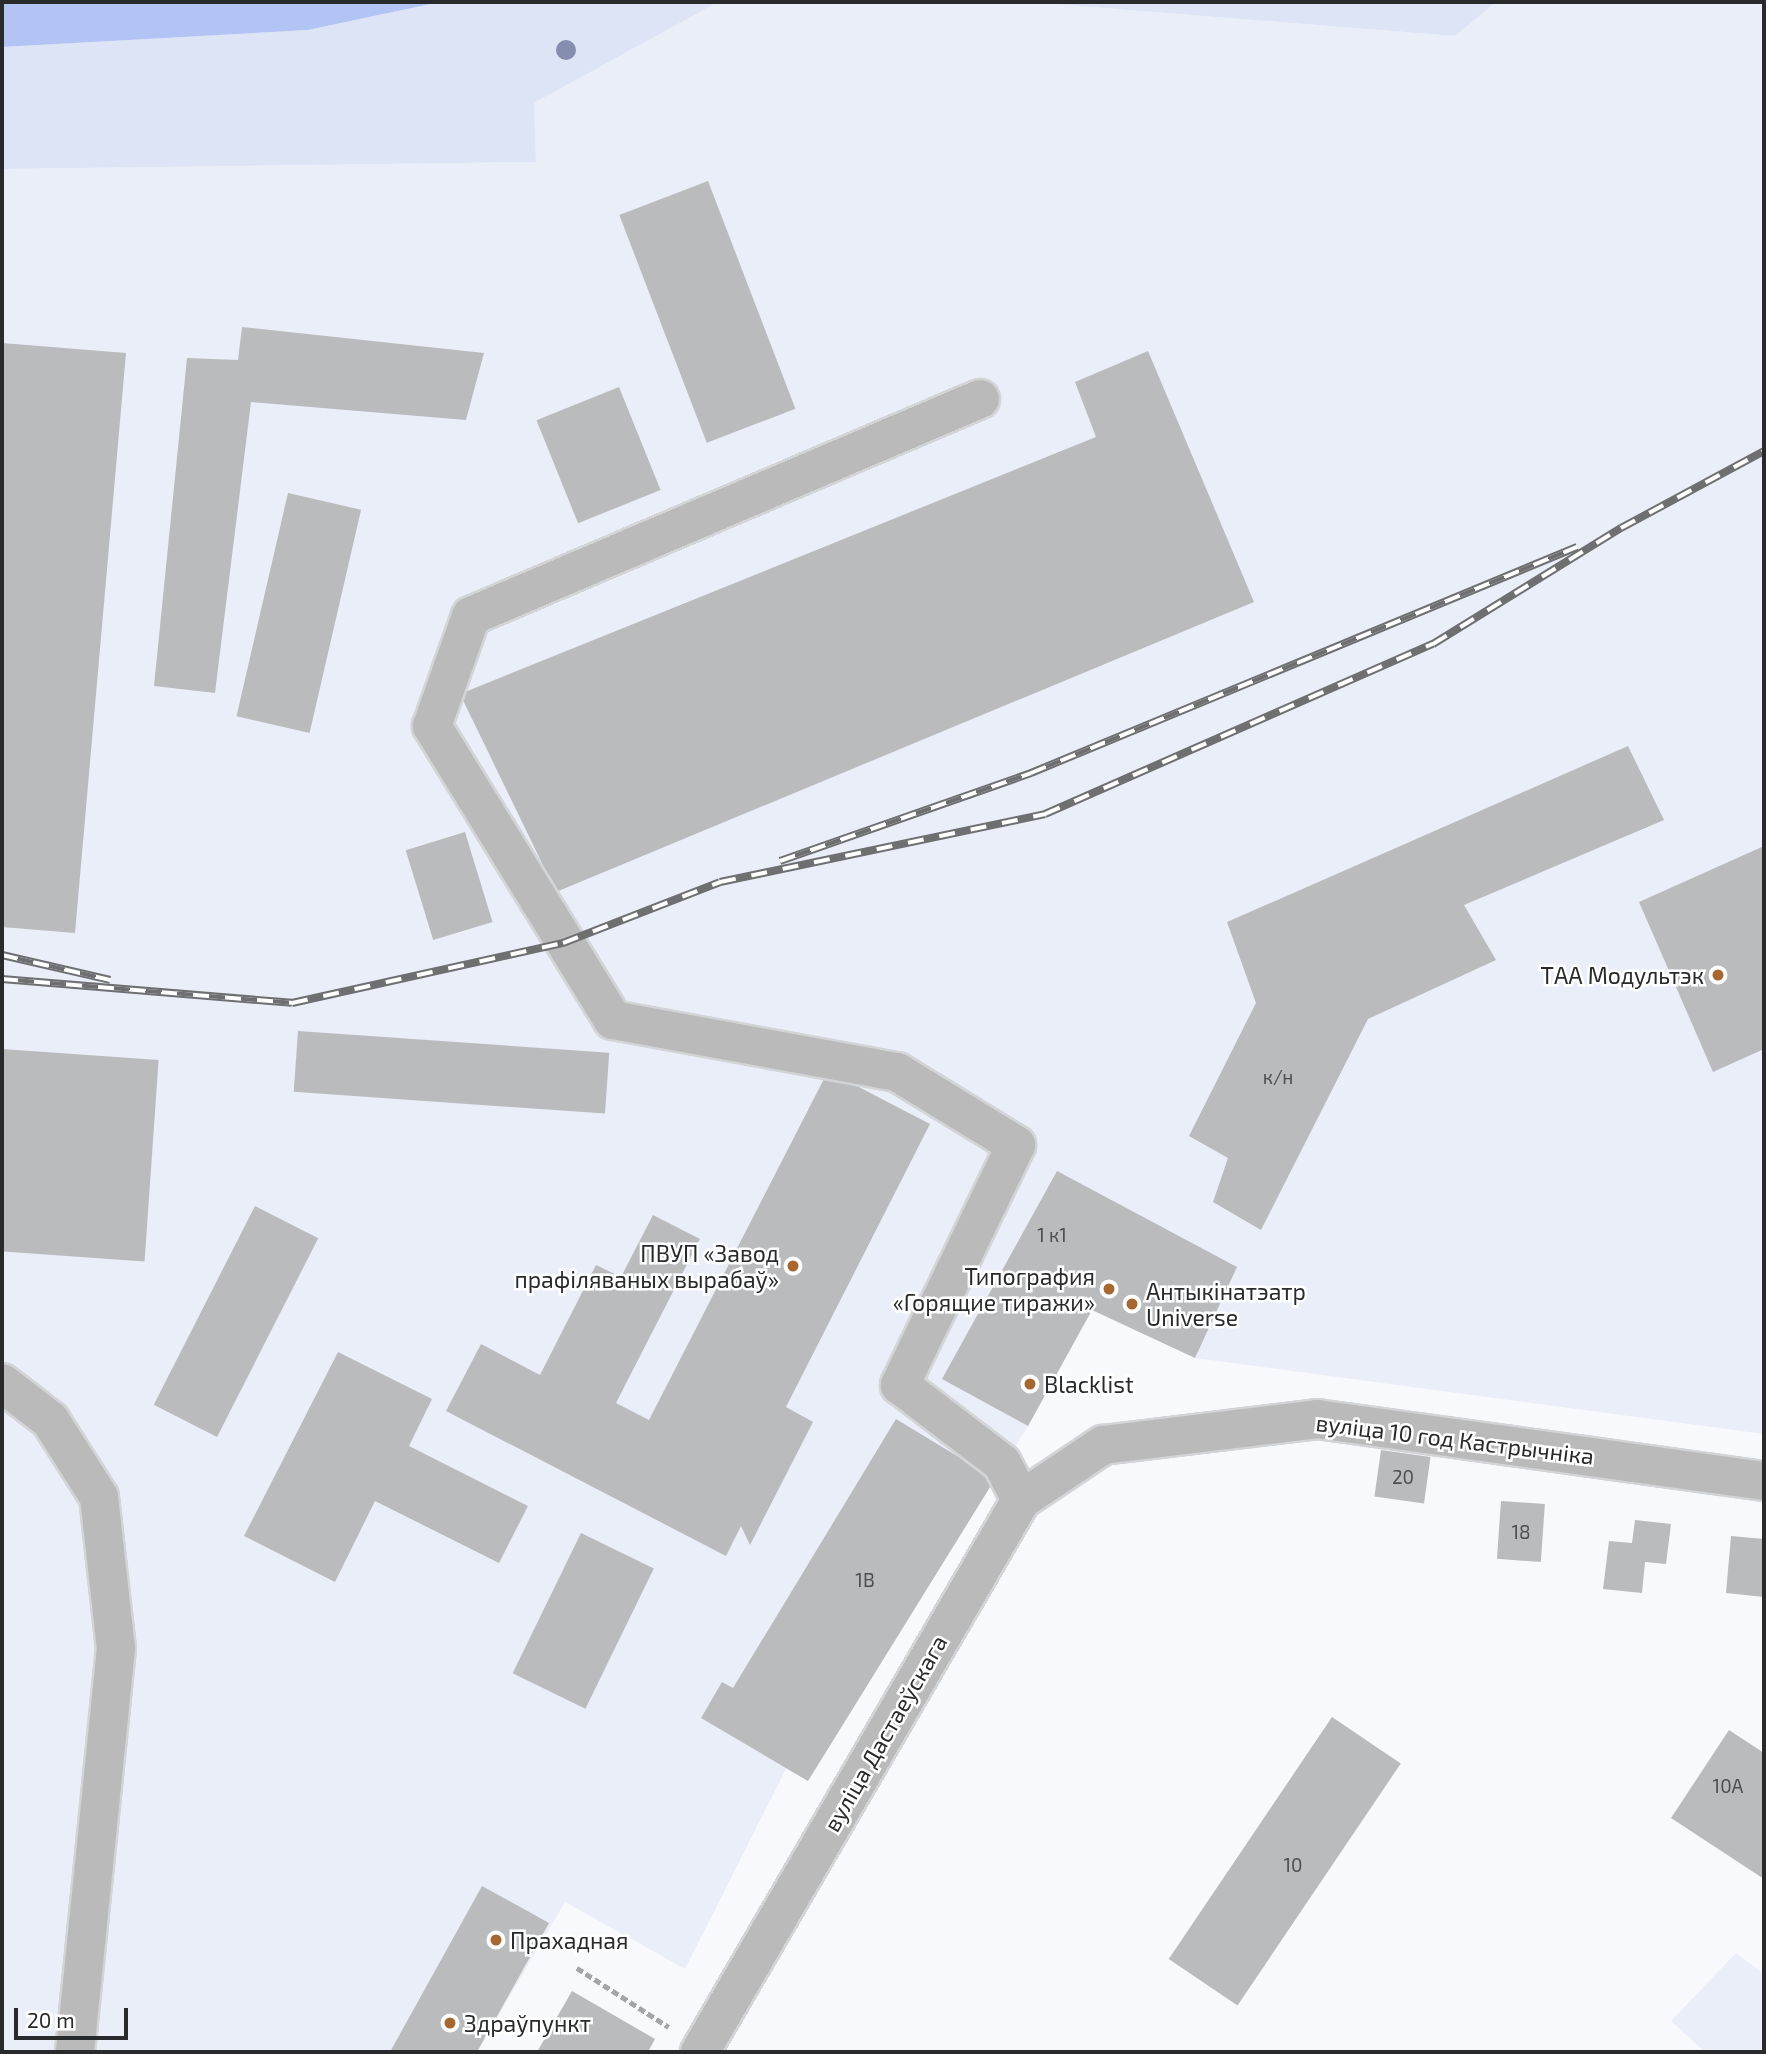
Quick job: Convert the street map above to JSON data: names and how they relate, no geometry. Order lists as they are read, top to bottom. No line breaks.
{"streets":{"street":["вуліца 10 год Кастрычніка","вуліца Дастаеўскага"]},"crossings":[["вуліца 10 год Кастрычніка","вуліца Дастаеўскага"]],"places":["ТАА Модультэк","ПВУП «Завод прафіляваных вырабаў»","Типография «Горящие тиражи»","Антыкінатэатр Universe","Blacklist","Прахадная","Здраўпункт"],"house_numbers":["к/н","1 к1","20","18","1В","10А","10"],"scale_bar":"20 m"}
